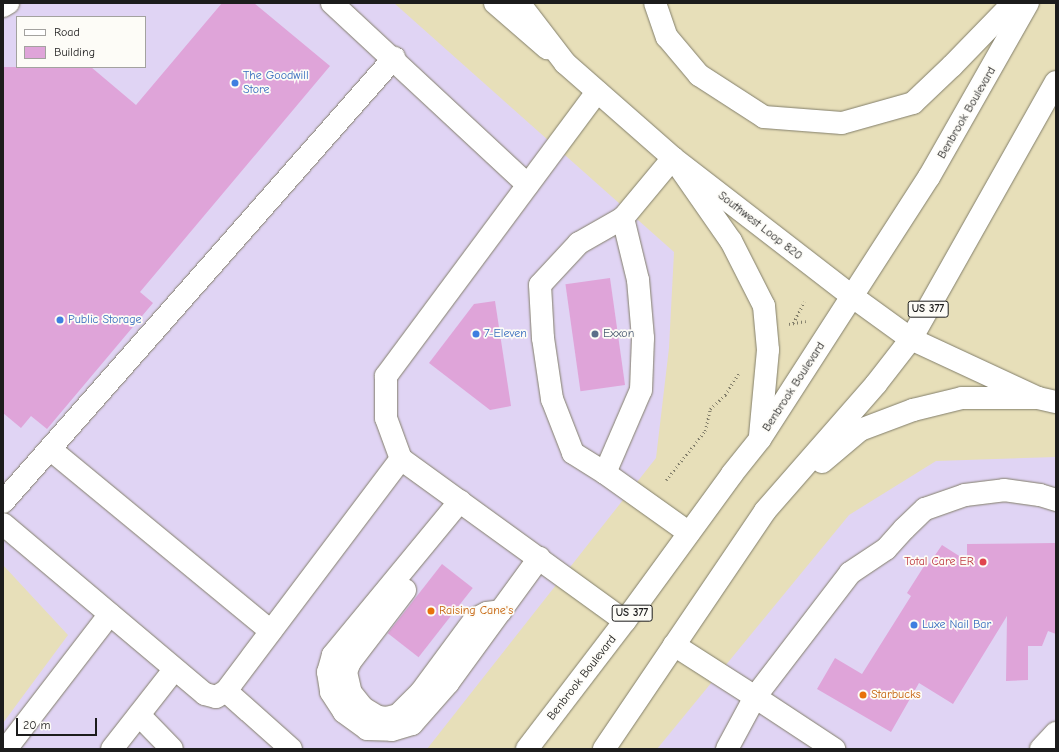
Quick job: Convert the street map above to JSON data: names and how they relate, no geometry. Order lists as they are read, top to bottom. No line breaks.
{"streets":{"main road":["Benbrook Boulevard","Southwest Loop 820","US 377"]},"crossings":[["Benbrook Boulevard","Southwest Loop 820"],["Southwest Loop 820","US 377"]],"places":["The Goodwill Store","Public Storage","7-Eleven","Exxon","Total Care ER","Raising Cane's","Luxe Nail Bar","Starbucks"],"legend":["Road","Building"],"scale_bar":"20 m"}
